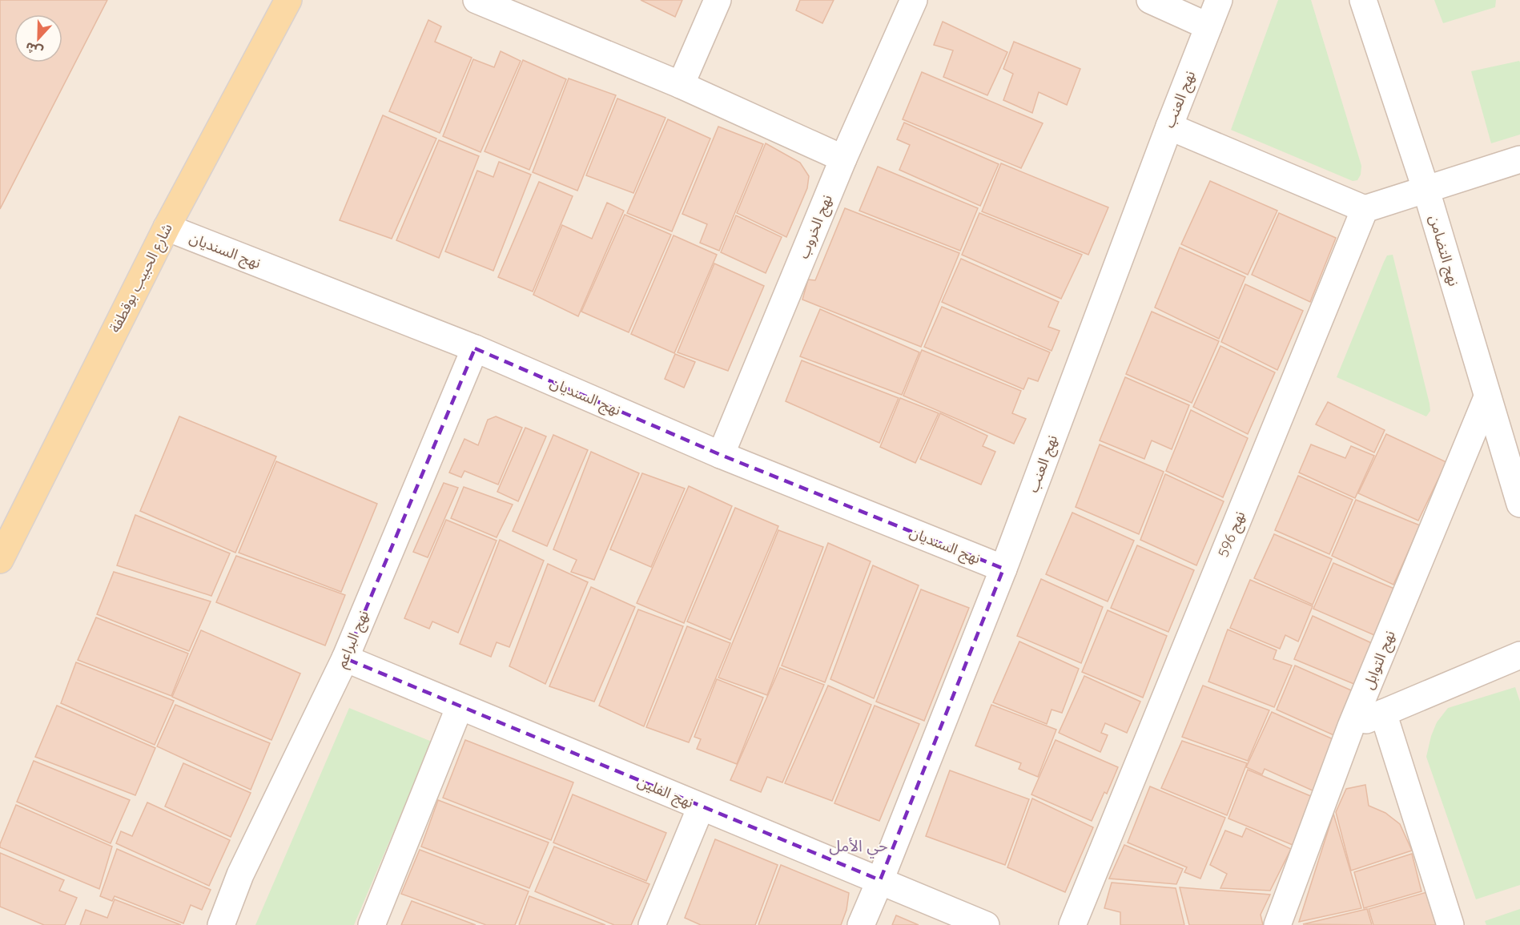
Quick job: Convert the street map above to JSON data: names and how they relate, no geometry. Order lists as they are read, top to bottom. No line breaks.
{"streets":{"main road":["شارع الحبيب بوقطفة"],"street":["نهج العنب","نهج الخروب","نهج السنديان","نهج التضامن","نهج 596","نهج البراعم","نهج التوابل","نهج الفلين"]},"crossings":[["نهج العنب","نهج السنديان"],["نهج العنب","نهج الفلين"],["نهج الخروب","نهج السنديان"],["نهج السنديان","شارع الحبيب بوقطفة"],["نهج السنديان","نهج البراعم"],["نهج التضامن","نهج التوابل"],["نهج البراعم","نهج الفلين"]],"districts":["حي الأمل"],"north":"bottom"}
